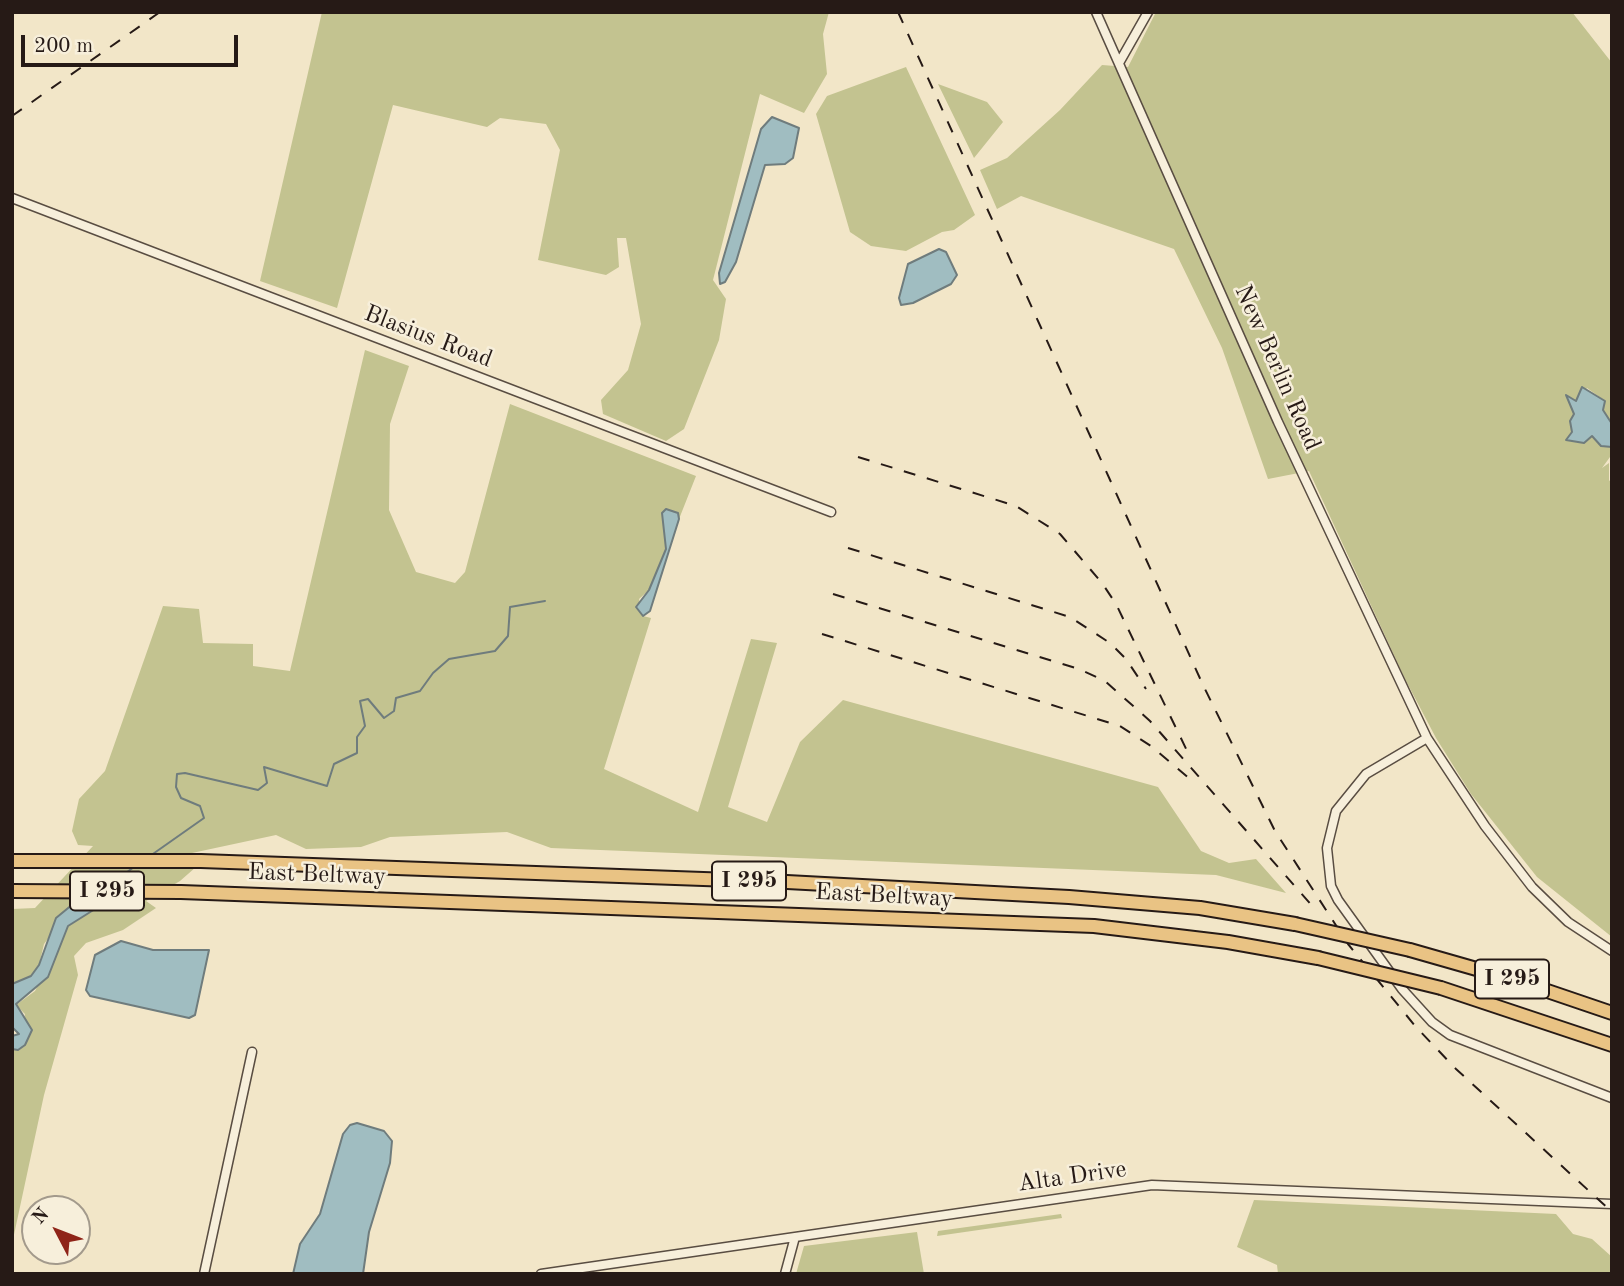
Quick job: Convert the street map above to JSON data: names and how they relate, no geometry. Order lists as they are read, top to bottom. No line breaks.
{"streets":{"highway":["East Beltway","I 295"],"street":["Blasius Road","New Berlin Road","Alta Drive"]},"scale_bar":"200 m","north":"top left"}
